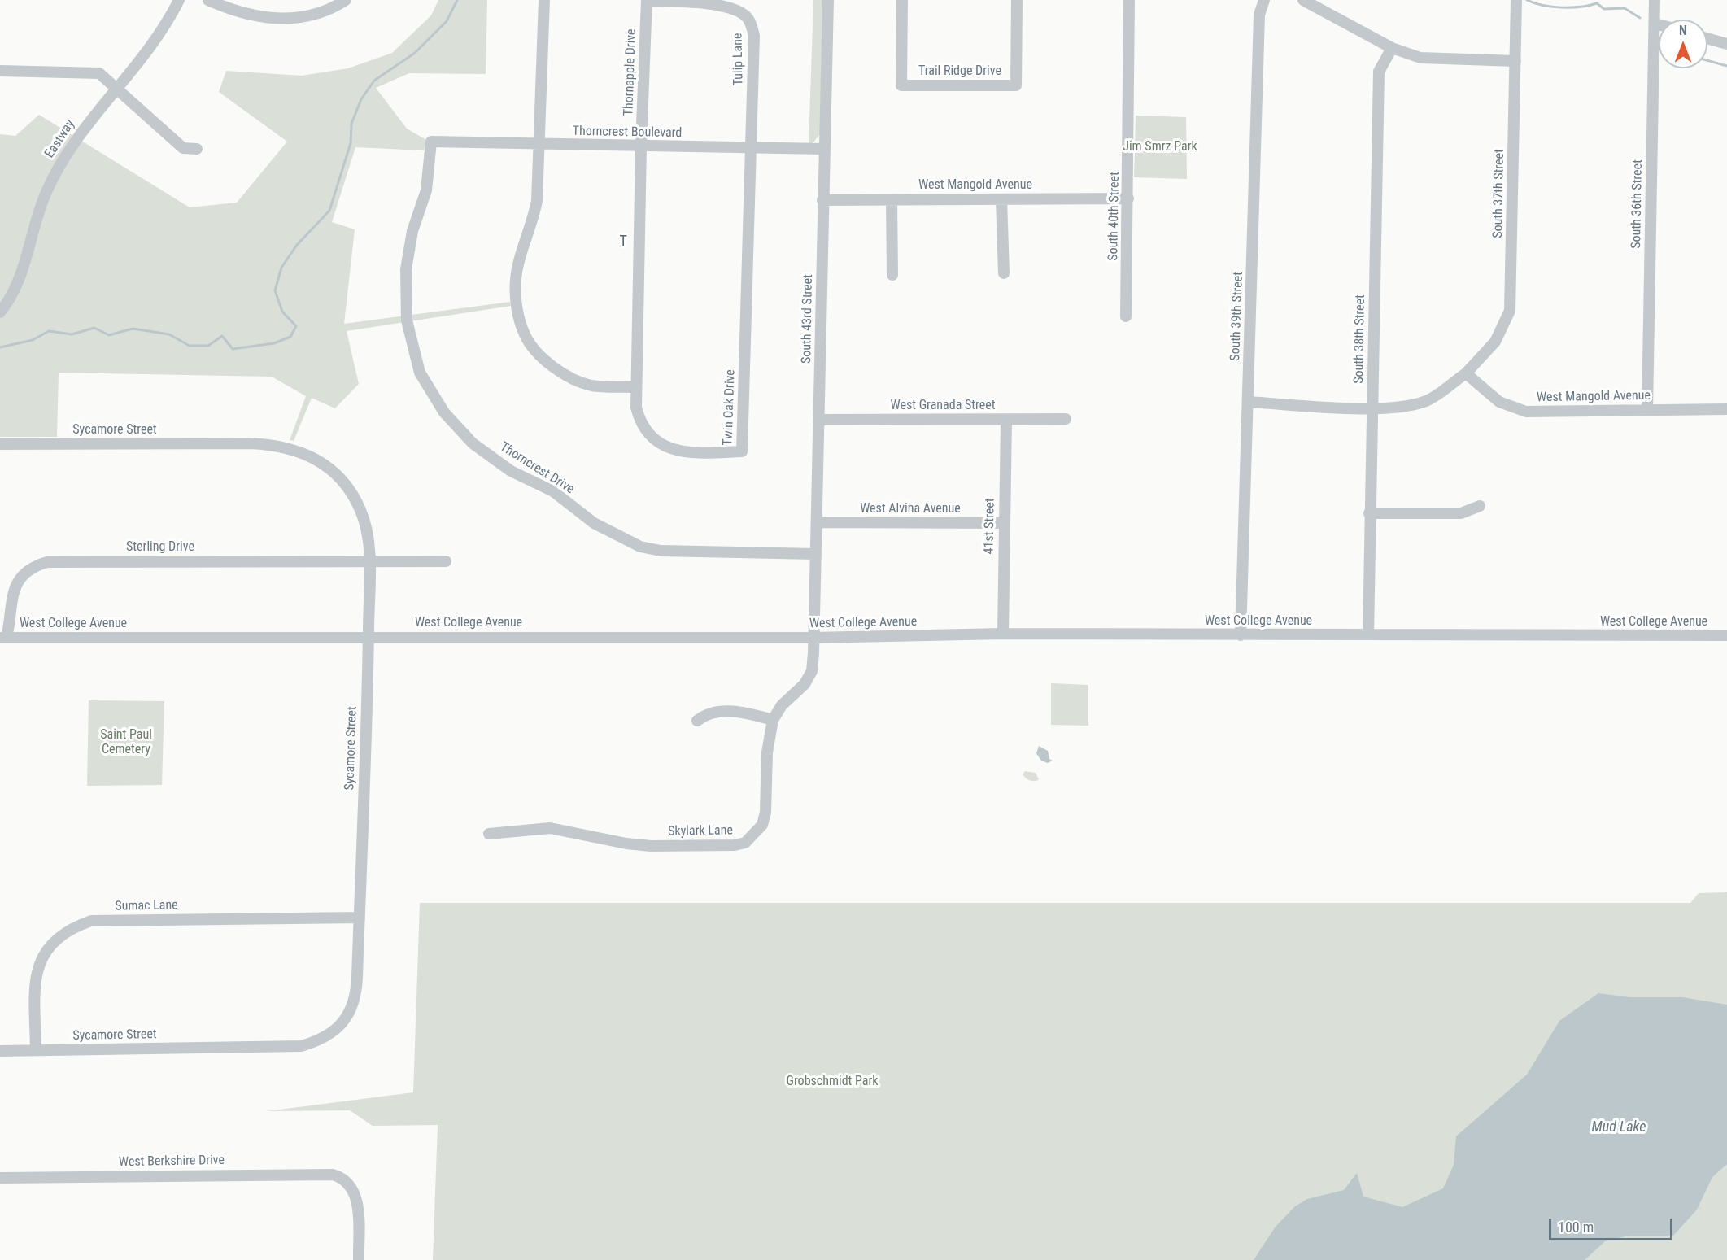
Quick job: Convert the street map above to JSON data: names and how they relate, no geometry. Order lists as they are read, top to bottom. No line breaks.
{"streets":{"street":["Tulip Lane","Trail Ridge Drive","Thornapple Drive","Thorncrest Boulevard","Eastway","West Mangold Avenue","South 37th Street","South 36th Street","South 40th Street","South 39th Street","South 43rd Street","South 38th Street","West Granada Street","Twin Oak Drive","Sycamore Street","Thorncrest Drive","West Alvina Avenue","41st Street","Sterling Drive","West College Avenue","Skylark Lane","Sumac Lane","West Berkshire Drive"]},"crossings":[["Tulip Lane","Thornapple Drive"],["Tulip Lane","Thorncrest Boulevard"],["Tulip Lane","Twin Oak Drive"],["Thornapple Drive","Thorncrest Boulevard"],["Thornapple Drive","Twin Oak Drive"],["Thorncrest Boulevard","South 43rd Street"],["Thorncrest Boulevard","Twin Oak Drive"],["Thorncrest Boulevard","Thorncrest Drive"],["West Mangold Avenue","South 37th Street"],["West Mangold Avenue","South 36th Street"],["West Mangold Avenue","South 40th Street"],["West Mangold Avenue","South 43rd Street"],["South 39th Street","West College Avenue"],["South 43rd Street","West Granada Street"],["South 43rd Street","Thorncrest Drive"],["South 43rd Street","West Alvina Avenue"],["South 43rd Street","West College Avenue"],["South 43rd Street","Skylark Lane"],["South 38th Street","West College Avenue"],["West Granada Street","41st Street"],["Sycamore Street","Sterling Drive"],["Sycamore Street","West College Avenue"],["Sycamore Street","Sumac Lane"],["West Alvina Avenue","41st Street"],["41st Street","West College Avenue"],["Sterling Drive","West College Avenue"],["West College Avenue","Skylark Lane"]],"districts":["T"],"water":["Mud Lake"],"parks":["Jim Smrz Park","Saint Paul Cemetery","Grobschmidt Park"],"scale_bar":"100 m","north":"top"}
